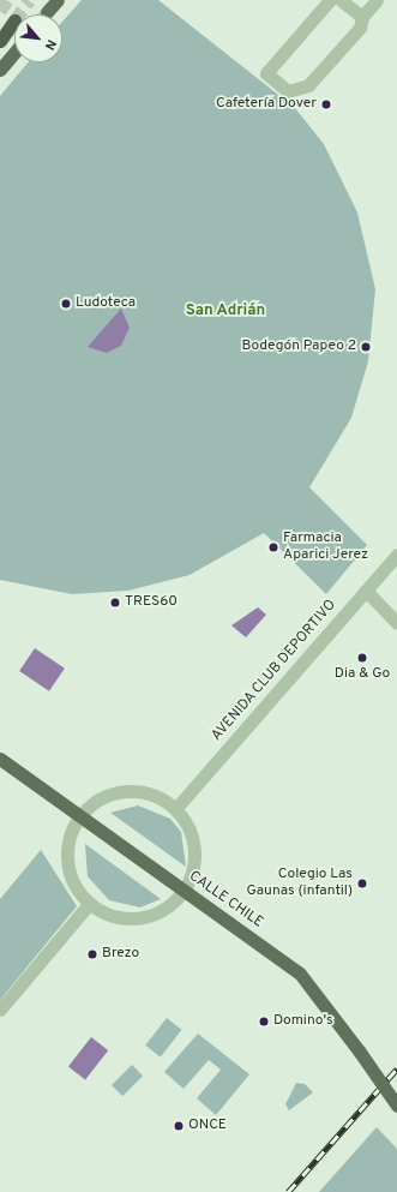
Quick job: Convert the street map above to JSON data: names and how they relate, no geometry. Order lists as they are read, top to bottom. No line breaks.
{"streets":{"main road":["CALLE CHILE"],"street":["AVENIDA CLUB DEPORTIVO"]},"districts":["San Adrián"],"places":["Cafetería Dover","Ludoteca","Bodegón Papeo 2","Farmacia Aparici Jerez","TRES60","Dia & Go","Colegio Las Gaunas (infantil)","Brezo","Domino's","ONCE"],"north":"bottom right"}
